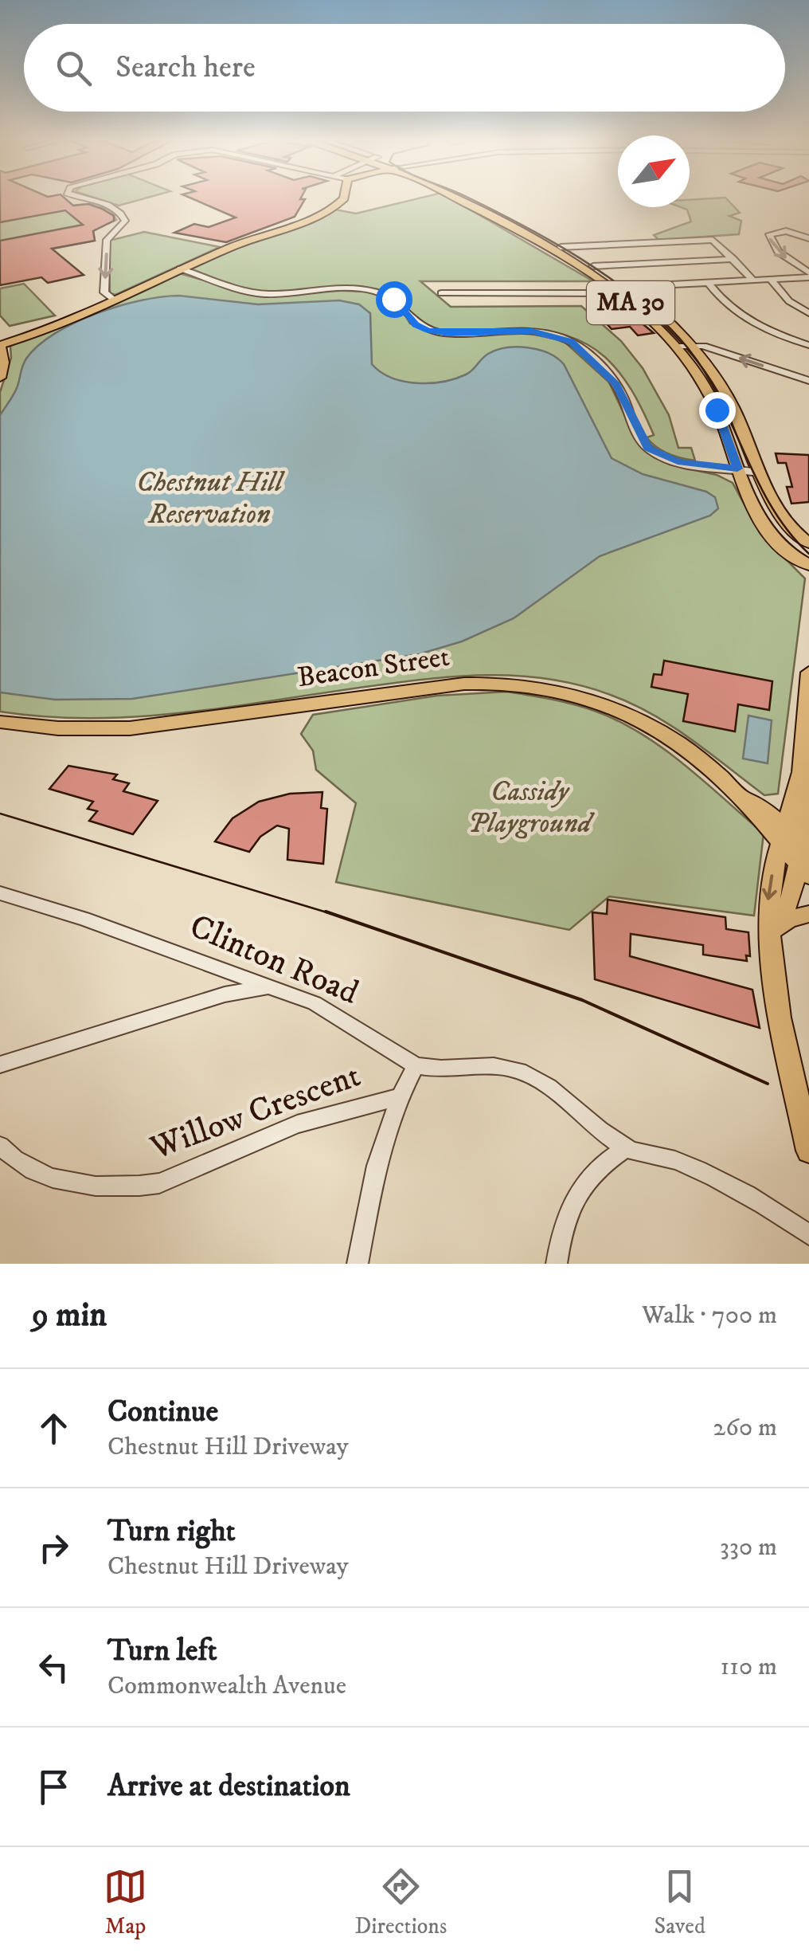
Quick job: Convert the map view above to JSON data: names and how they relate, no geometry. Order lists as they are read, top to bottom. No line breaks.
{"streets":{"main road":["MA 30","Beacon Street"],"street":["Clinton Road","Willow Crescent"]},"parks":["Chestnut Hill Reservation","Cassidy Playground"],"north":"top right","page":{"search":"Search here","heading":["9 min","Walk · 700 m"],"list":[["Continue","Chestnut Hill Driveway","260 m"],["Turn right","Chestnut Hill Driveway","330 m"],["Turn left","Commonwealth Avenue","110 m"],"Arrive at destination"],"nav":["Map","Directions","Saved"]}}
